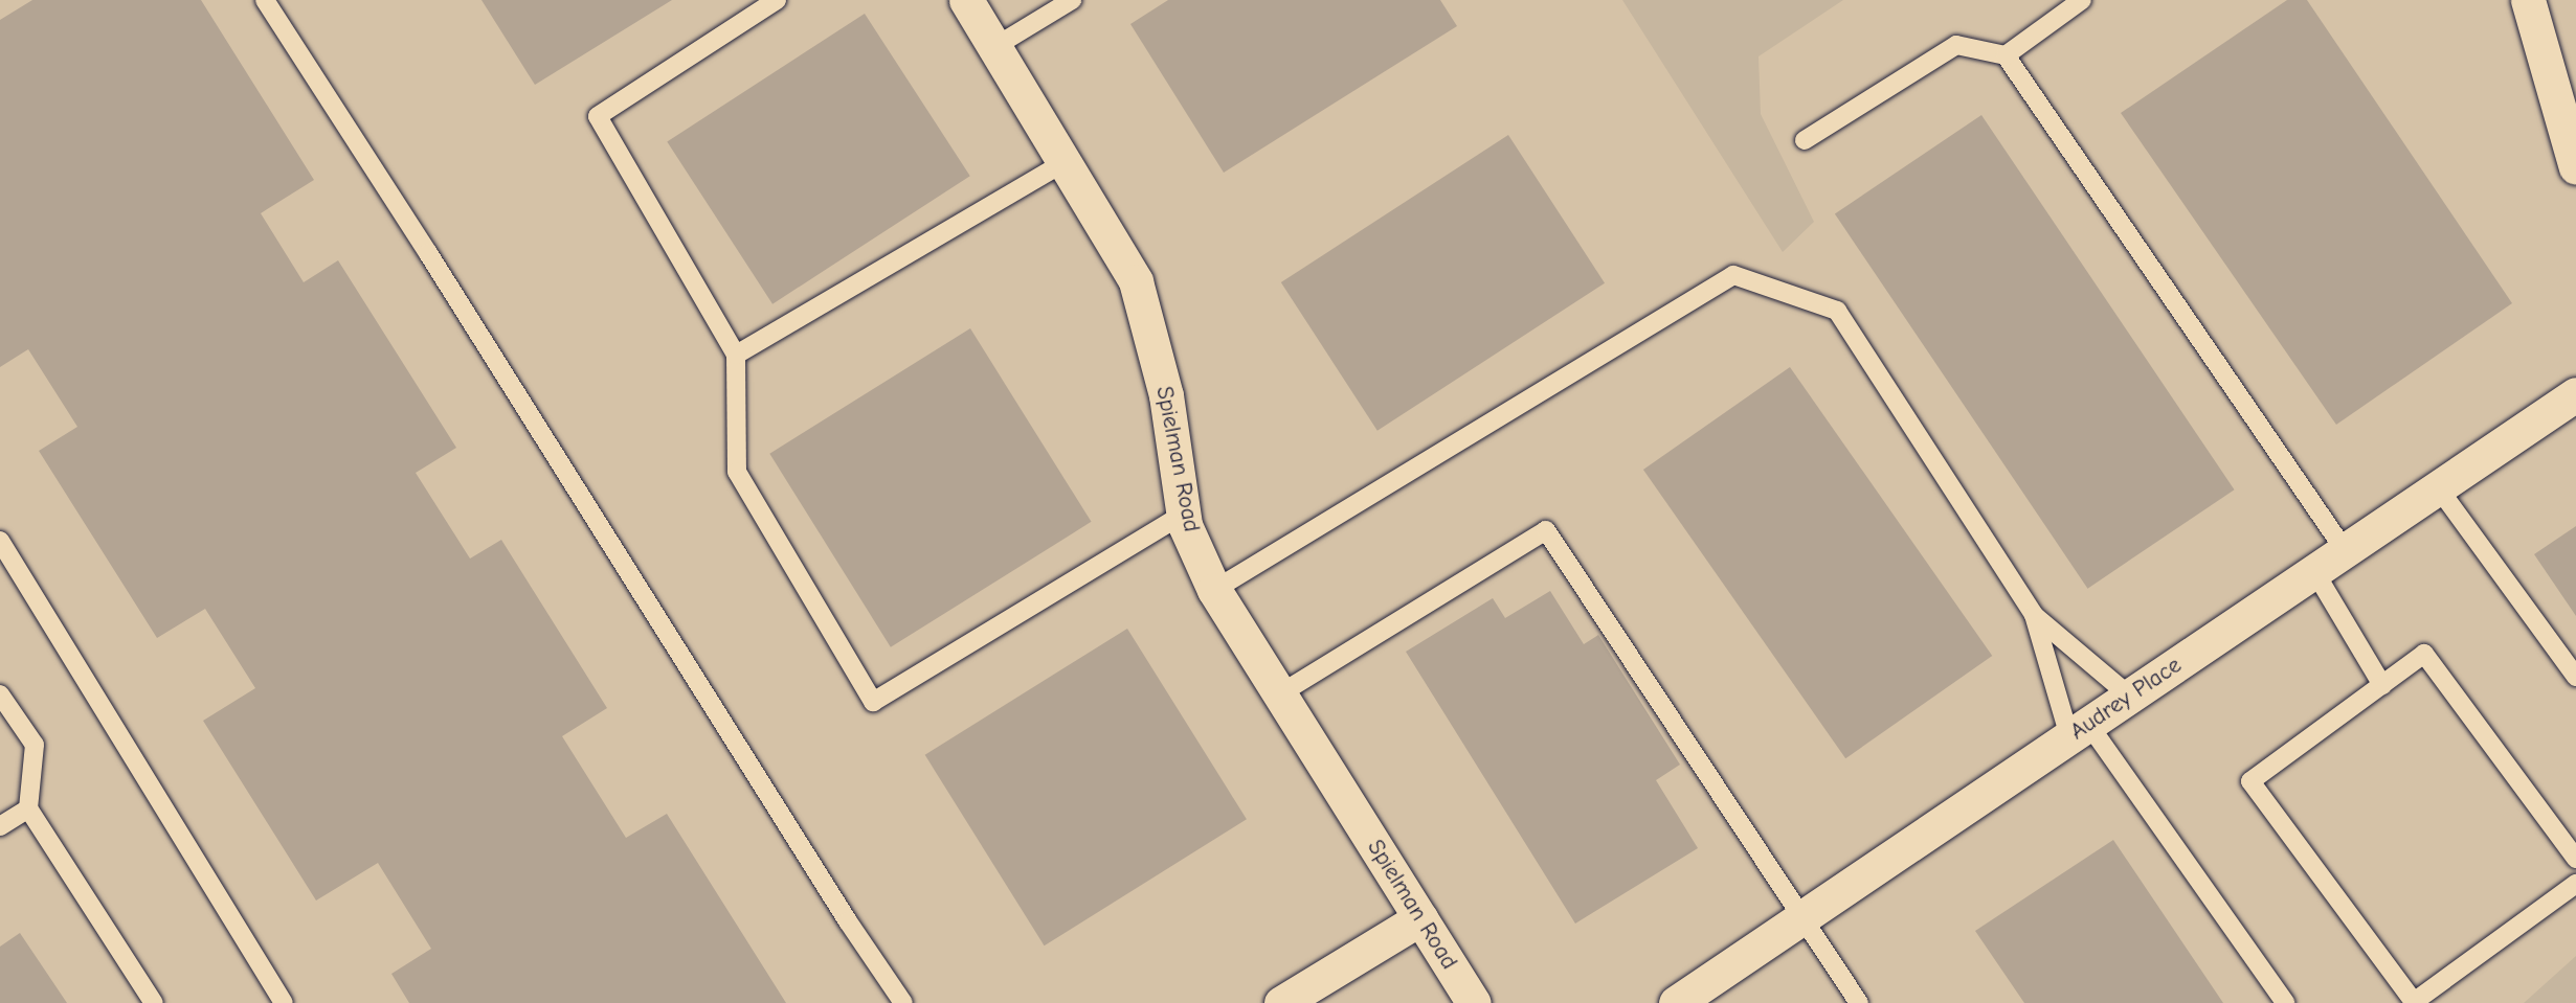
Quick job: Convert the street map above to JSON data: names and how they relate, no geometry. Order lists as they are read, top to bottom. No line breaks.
{"streets":{"street":["Spielman Road","Audrey Place"]}}
